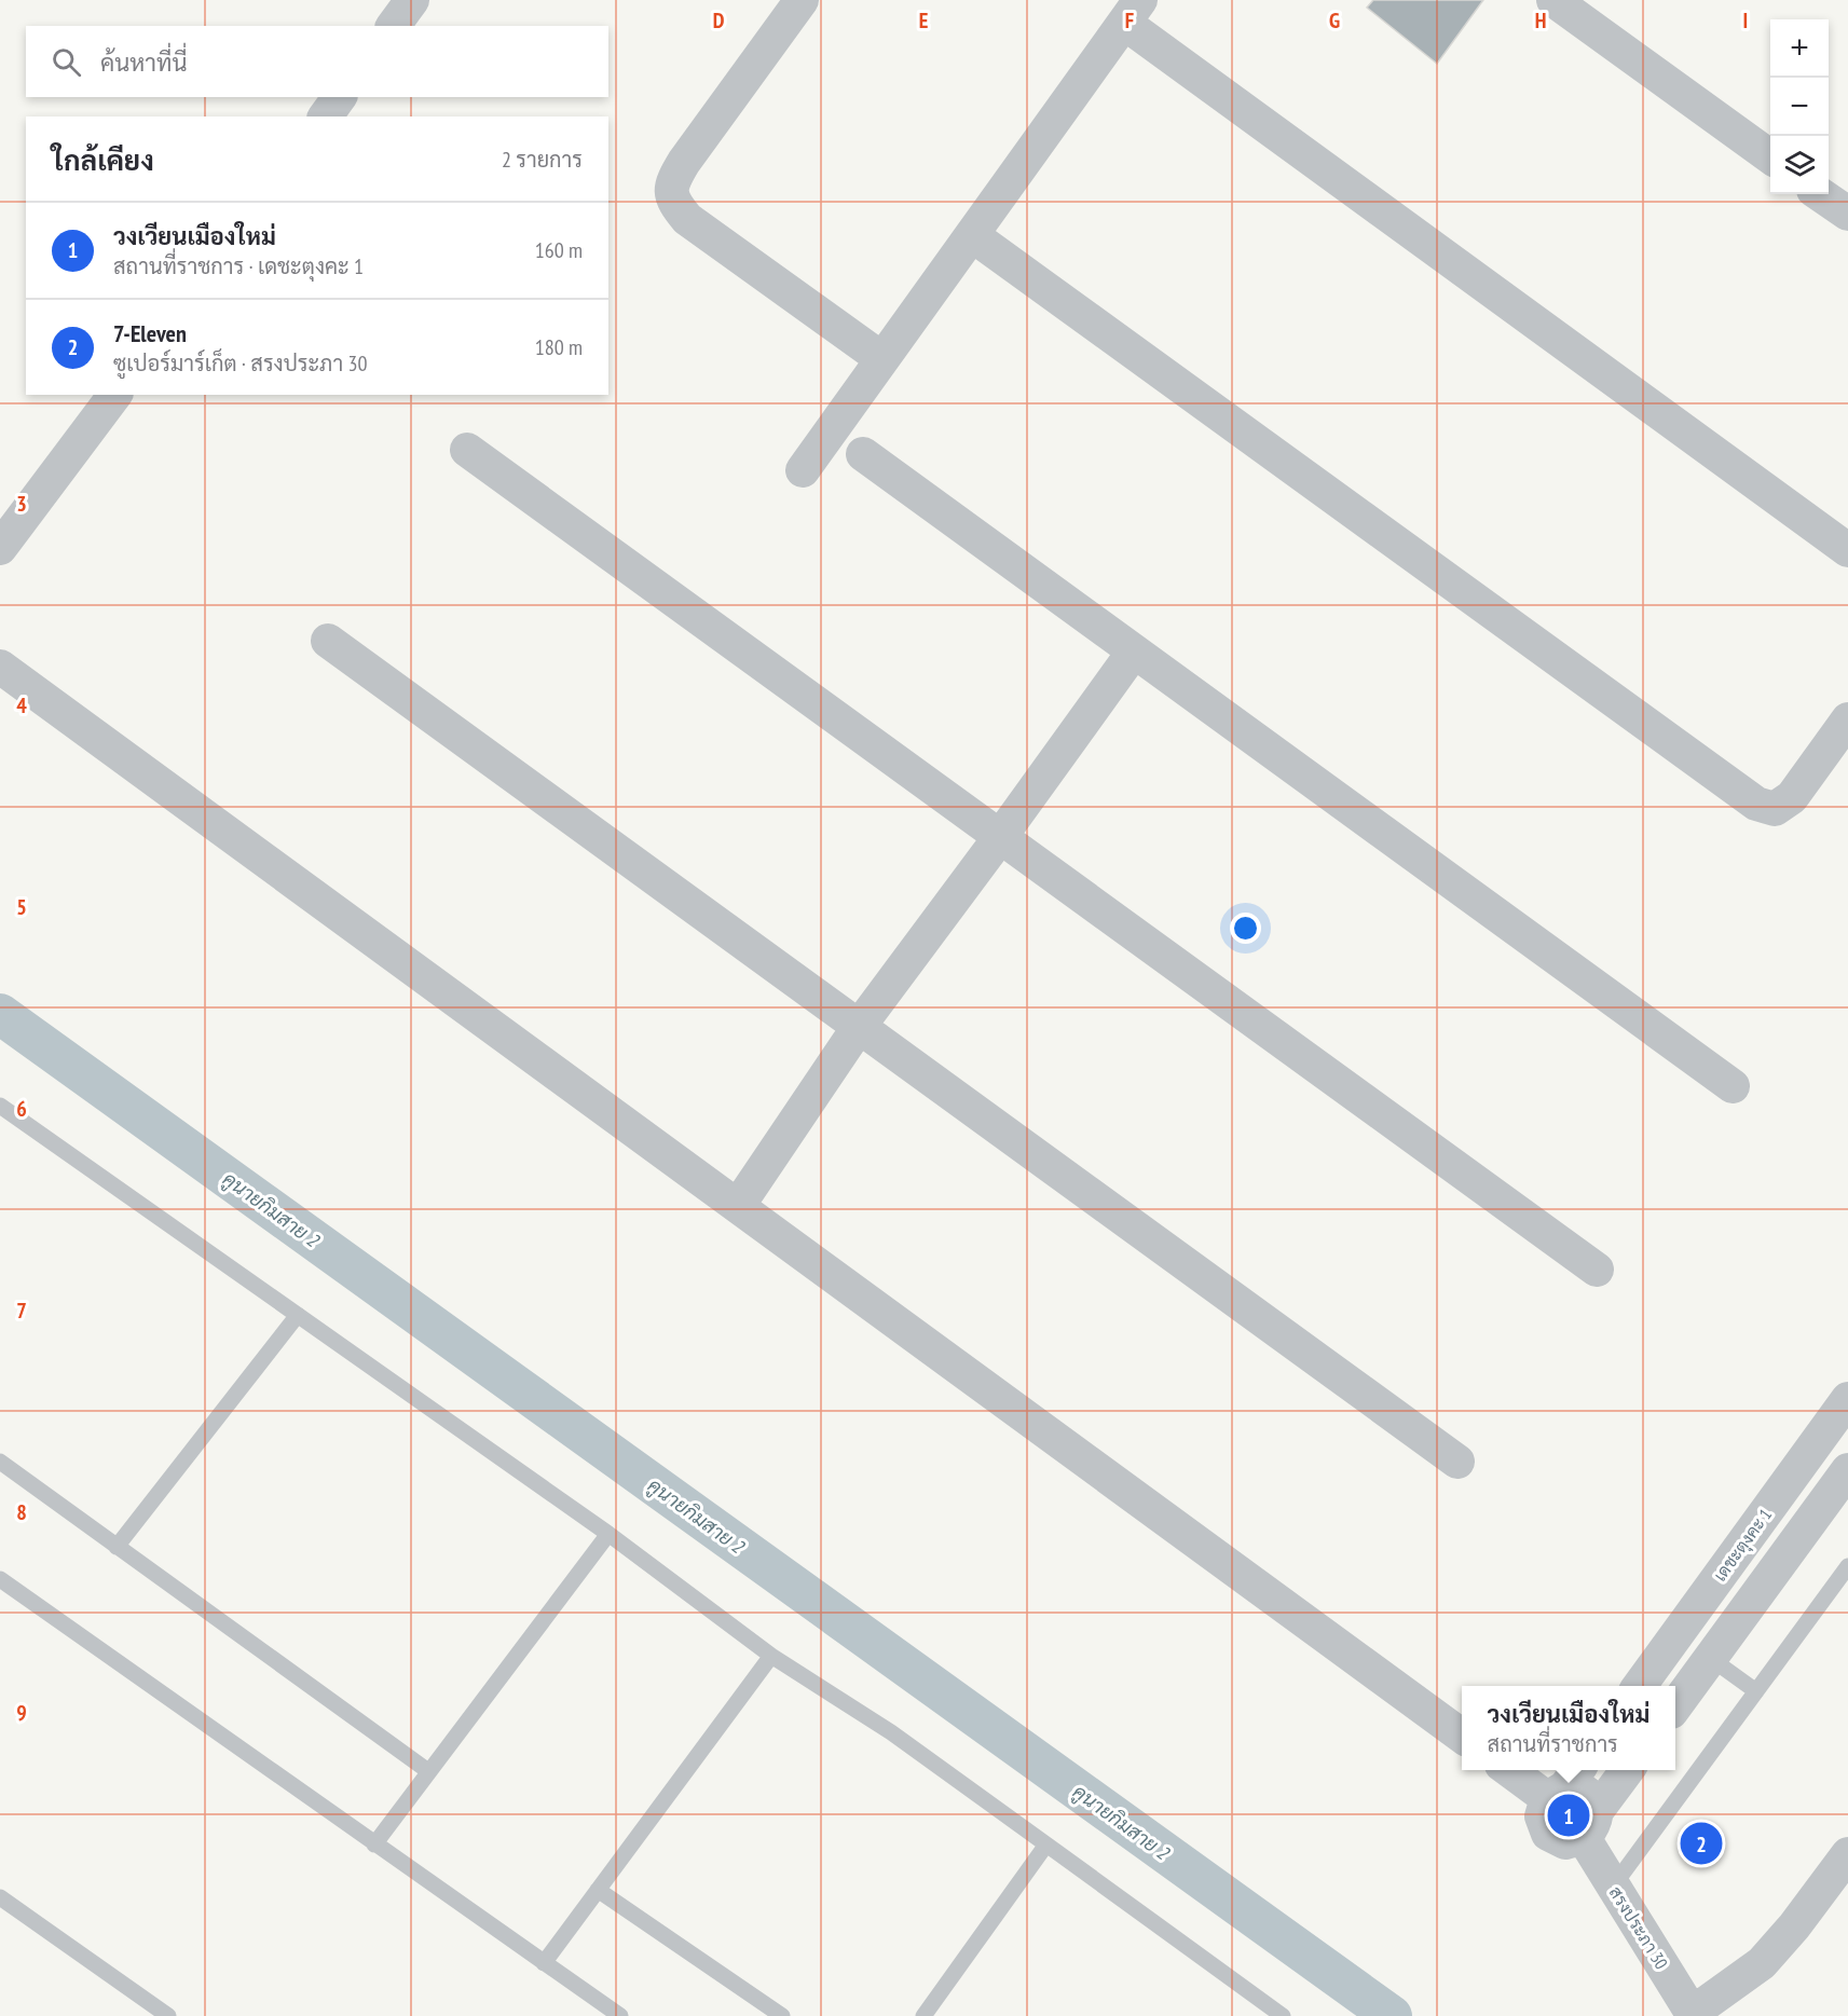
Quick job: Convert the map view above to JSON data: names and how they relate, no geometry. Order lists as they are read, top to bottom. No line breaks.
{"streets":{"street":["เดชะตุงคะ 1","สรงประภา 30"]},"water":["คูนายกิมสาย 2"],"page":{"map_buttons":["+","−"],"search":"ค้นหาที่นี่","heading":["ใกล้เคียง","2 รายการ"],"list":[{"mark":"1","name":"วงเวียนเมืองใหม่","note":"สถานที่ราชการ · เดชะตุงคะ 1","value":"160 m"},{"mark":"2","name":"7-Eleven","note":"ซูเปอร์มาร์เก็ต · สรงประภา 30","value":"180 m"}],"popup":["วงเวียนเมืองใหม่","สถานที่ราชการ"],"pins":["1","2"]},"grid":{"columns":["D","E","F","G","H","I"],"rows":["3","4","5","6","7","8","9"]}}
